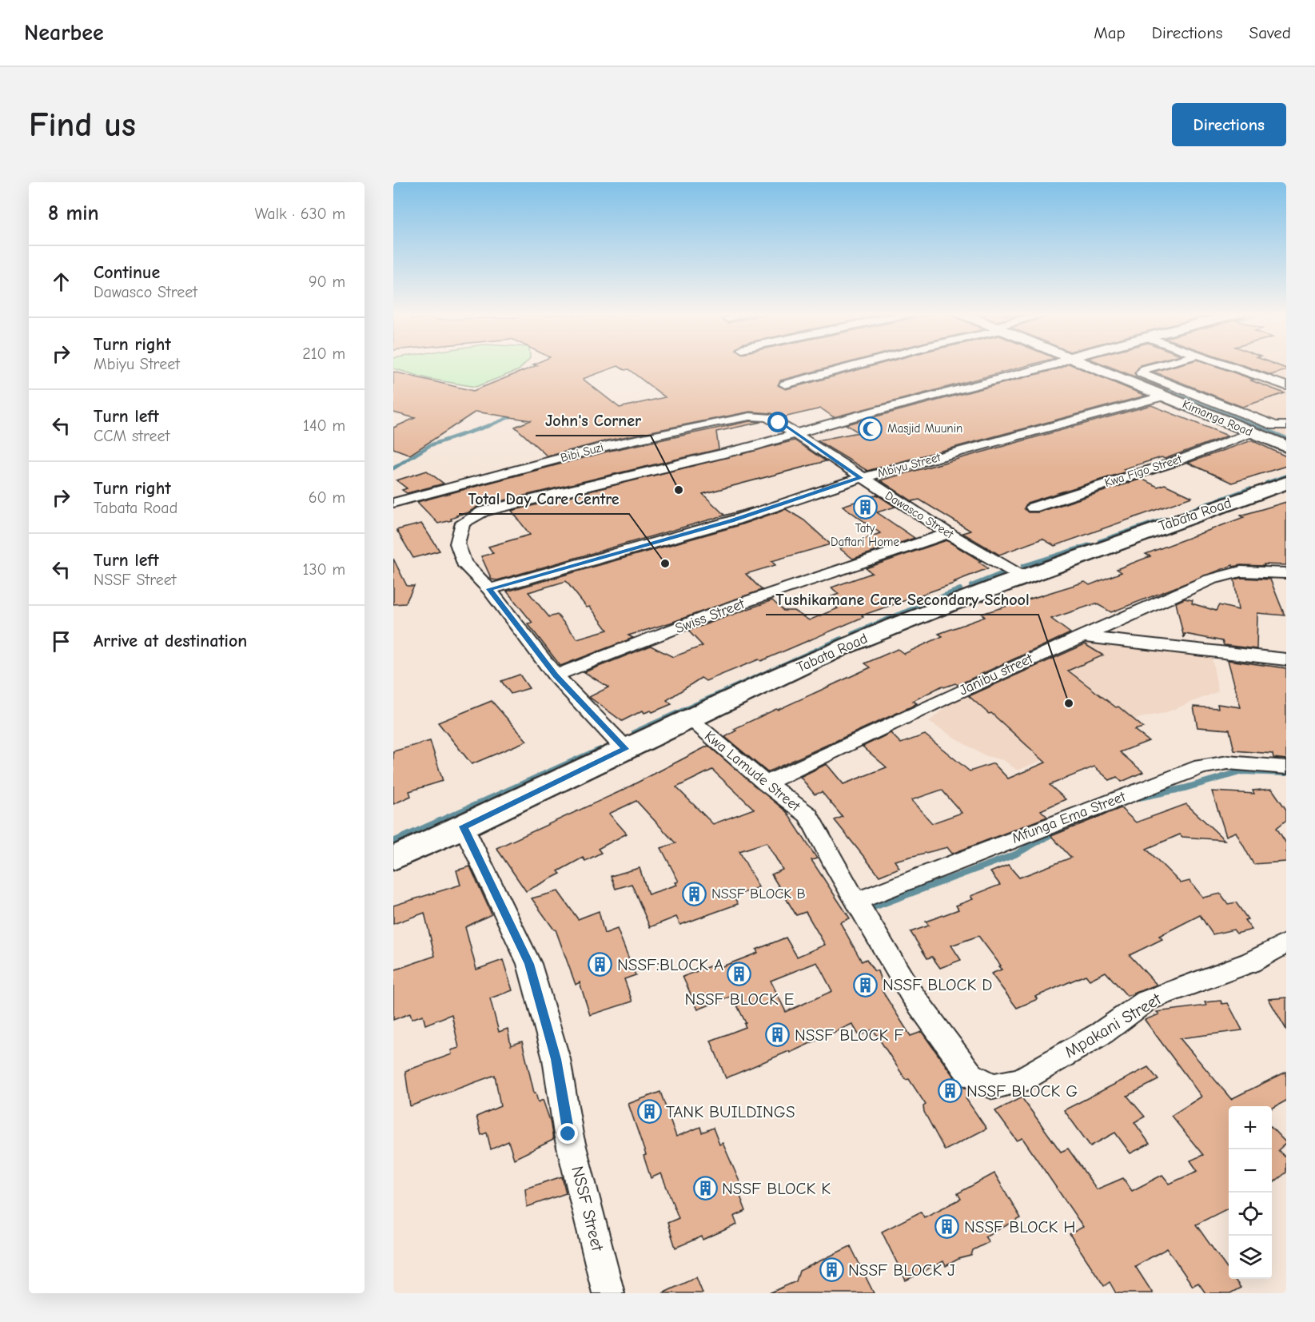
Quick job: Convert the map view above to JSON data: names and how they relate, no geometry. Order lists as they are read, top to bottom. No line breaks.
{"streets":{"main road":["Kimanga Road","Tabata Road"],"street":["Bibi Suzi","Mbiyu Street","Kwa Figo Street","Dawasco Street","Swiss Street","Janibu street","Kwa Lamude Street","Mfunga Ema Street","Mpakani Street","NSSF Street"]},"crossings":[["Kimanga Road","Mbiyu Street"],["Kimanga Road","Kwa Figo Street"],["Bibi Suzi","Dawasco Street"],["Mbiyu Street","Dawasco Street"],["Dawasco Street","Tabata Road"],["Dawasco Street","Swiss Street"],["Tabata Road","Kwa Lamude Street"],["Tabata Road","NSSF Street"],["Janibu street","Kwa Lamude Street"],["Kwa Lamude Street","Mfunga Ema Street"],["Kwa Lamude Street","Mpakani Street"]],"places":{"mosque":["Masjid Muunin"],"other":["John's Corner","Total Day Care Centre","Tushikamane Care Secondary School"],"building":["Taty Daftari Home","NSSF BLOCK B","NSSF:BLOCK A","NSSF BLOCK E","NSSF BLOCK D","NSSF BLOCK F","NSSF BLOCK G","TANK BUILDINGS","NSSF BLOCK K","NSSF BLOCK H","NSSF BLOCK J"]},"page":{"header":"Nearbee","nav":["Map","Directions","Saved"],"buttons":"Directions","title":"Find us","heading":["8 min","Walk · 630 m"],"list":[["Continue","Dawasco Street","90 m"],["Turn right","Mbiyu Street","210 m"],["Turn left","CCM street","140 m"],["Turn right","Tabata Road","60 m"],["Turn left","NSSF Street","130 m"],"Arrive at destination"],"map_buttons":["+","−"]}}
